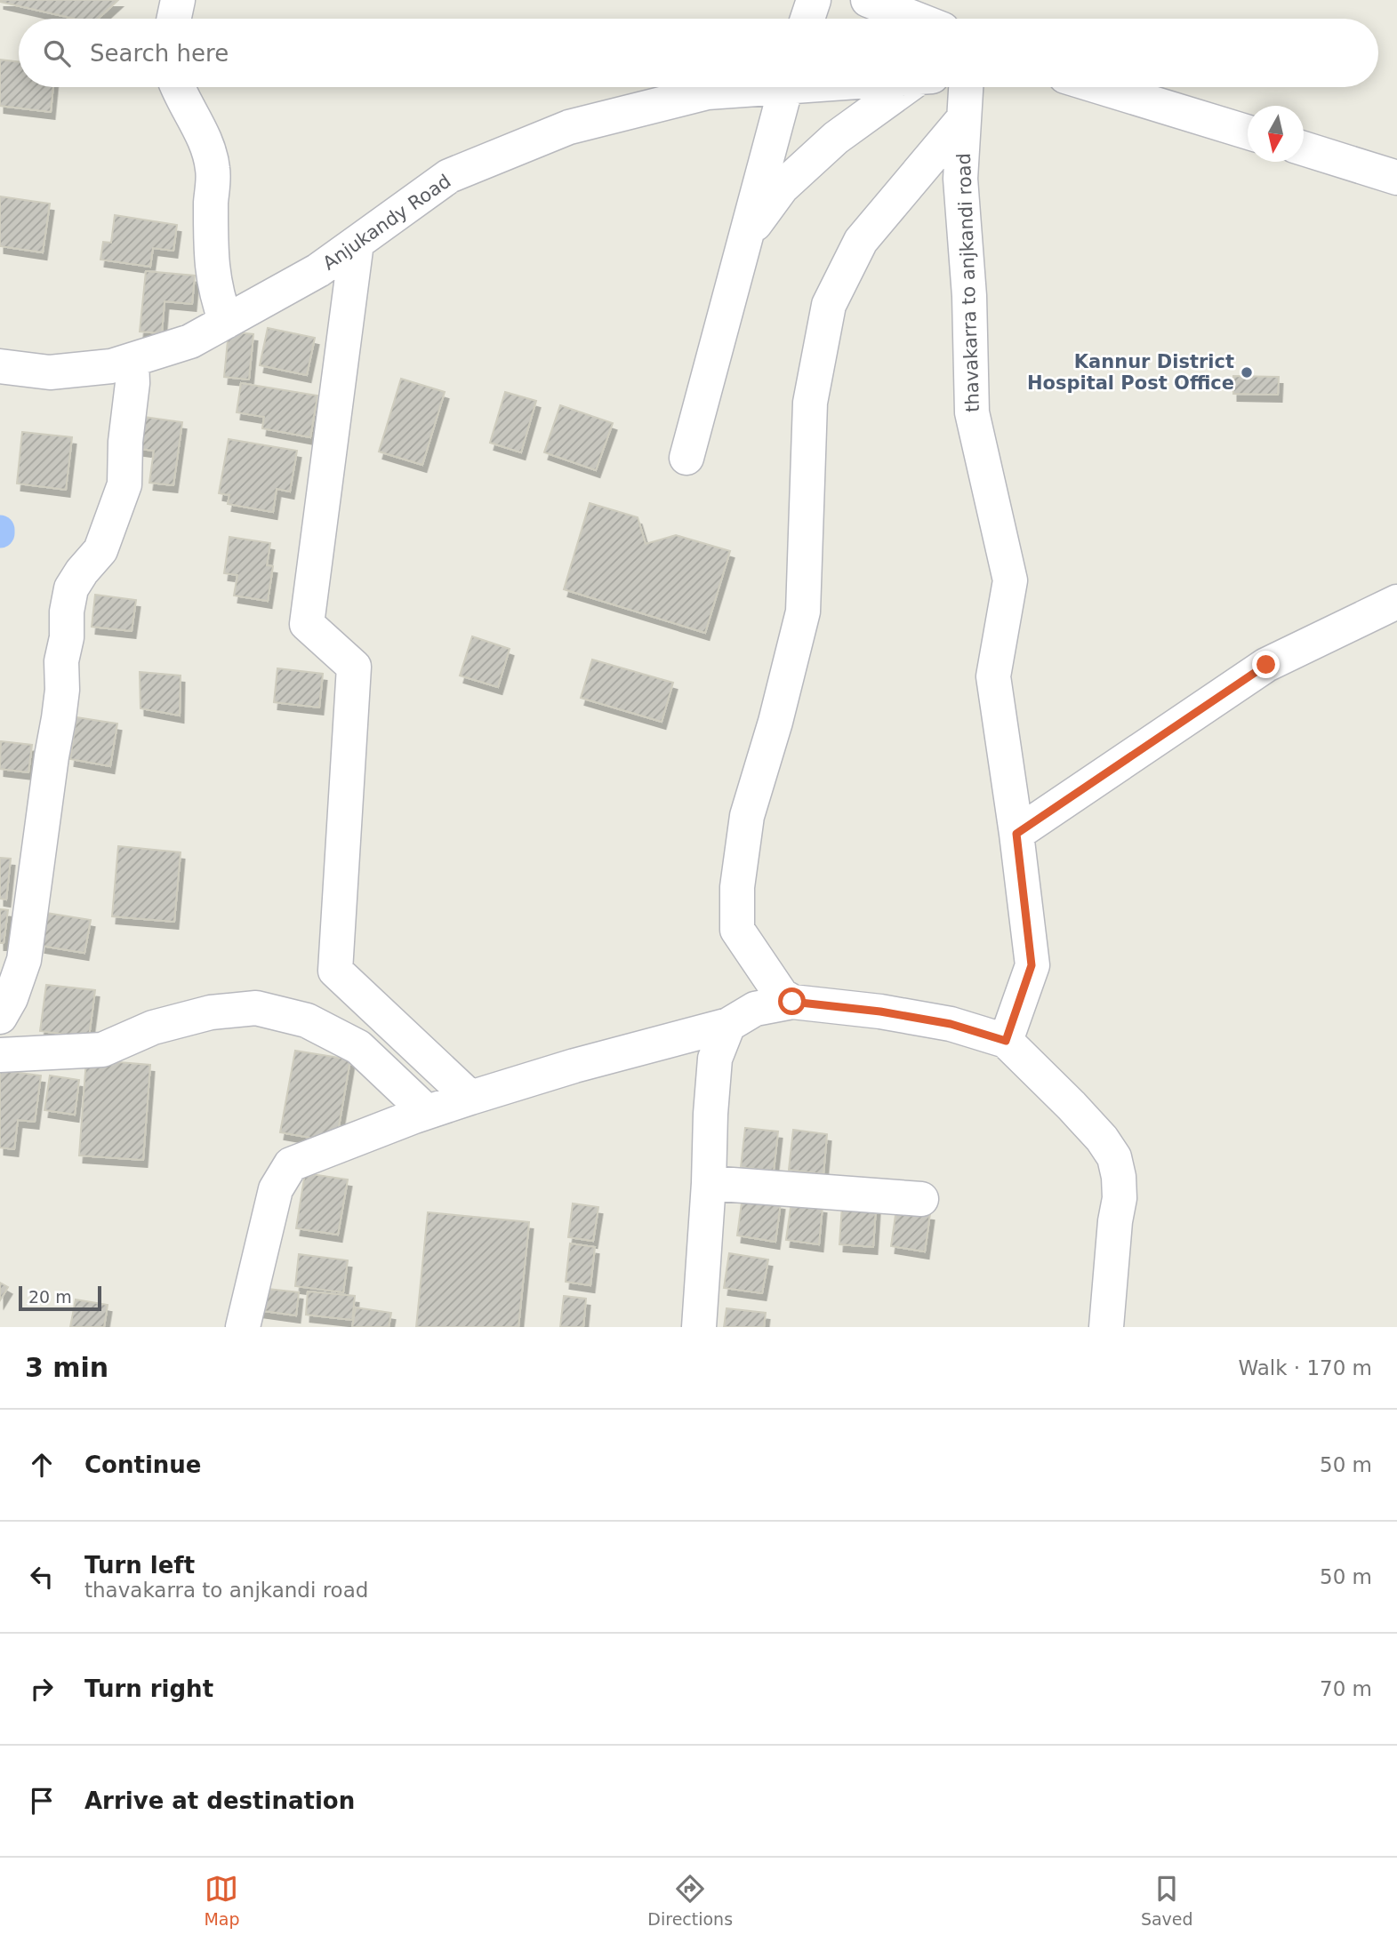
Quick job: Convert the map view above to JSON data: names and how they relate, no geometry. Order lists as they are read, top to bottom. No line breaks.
{"streets":{"street":["Anjukandy Road","thavakarra to anjkandi road"]},"places":["Kannur District Hospital Post Office"],"scale_bar":"20 m","north":"bottom","page":{"search":"Search here","scale":"20 m","heading":["3 min","Walk · 170 m"],"list":[["Continue","50 m"],["Turn left","thavakarra to anjkandi road","50 m"],["Turn right","70 m"],"Arrive at destination"],"nav":["Map","Directions","Saved"]}}
